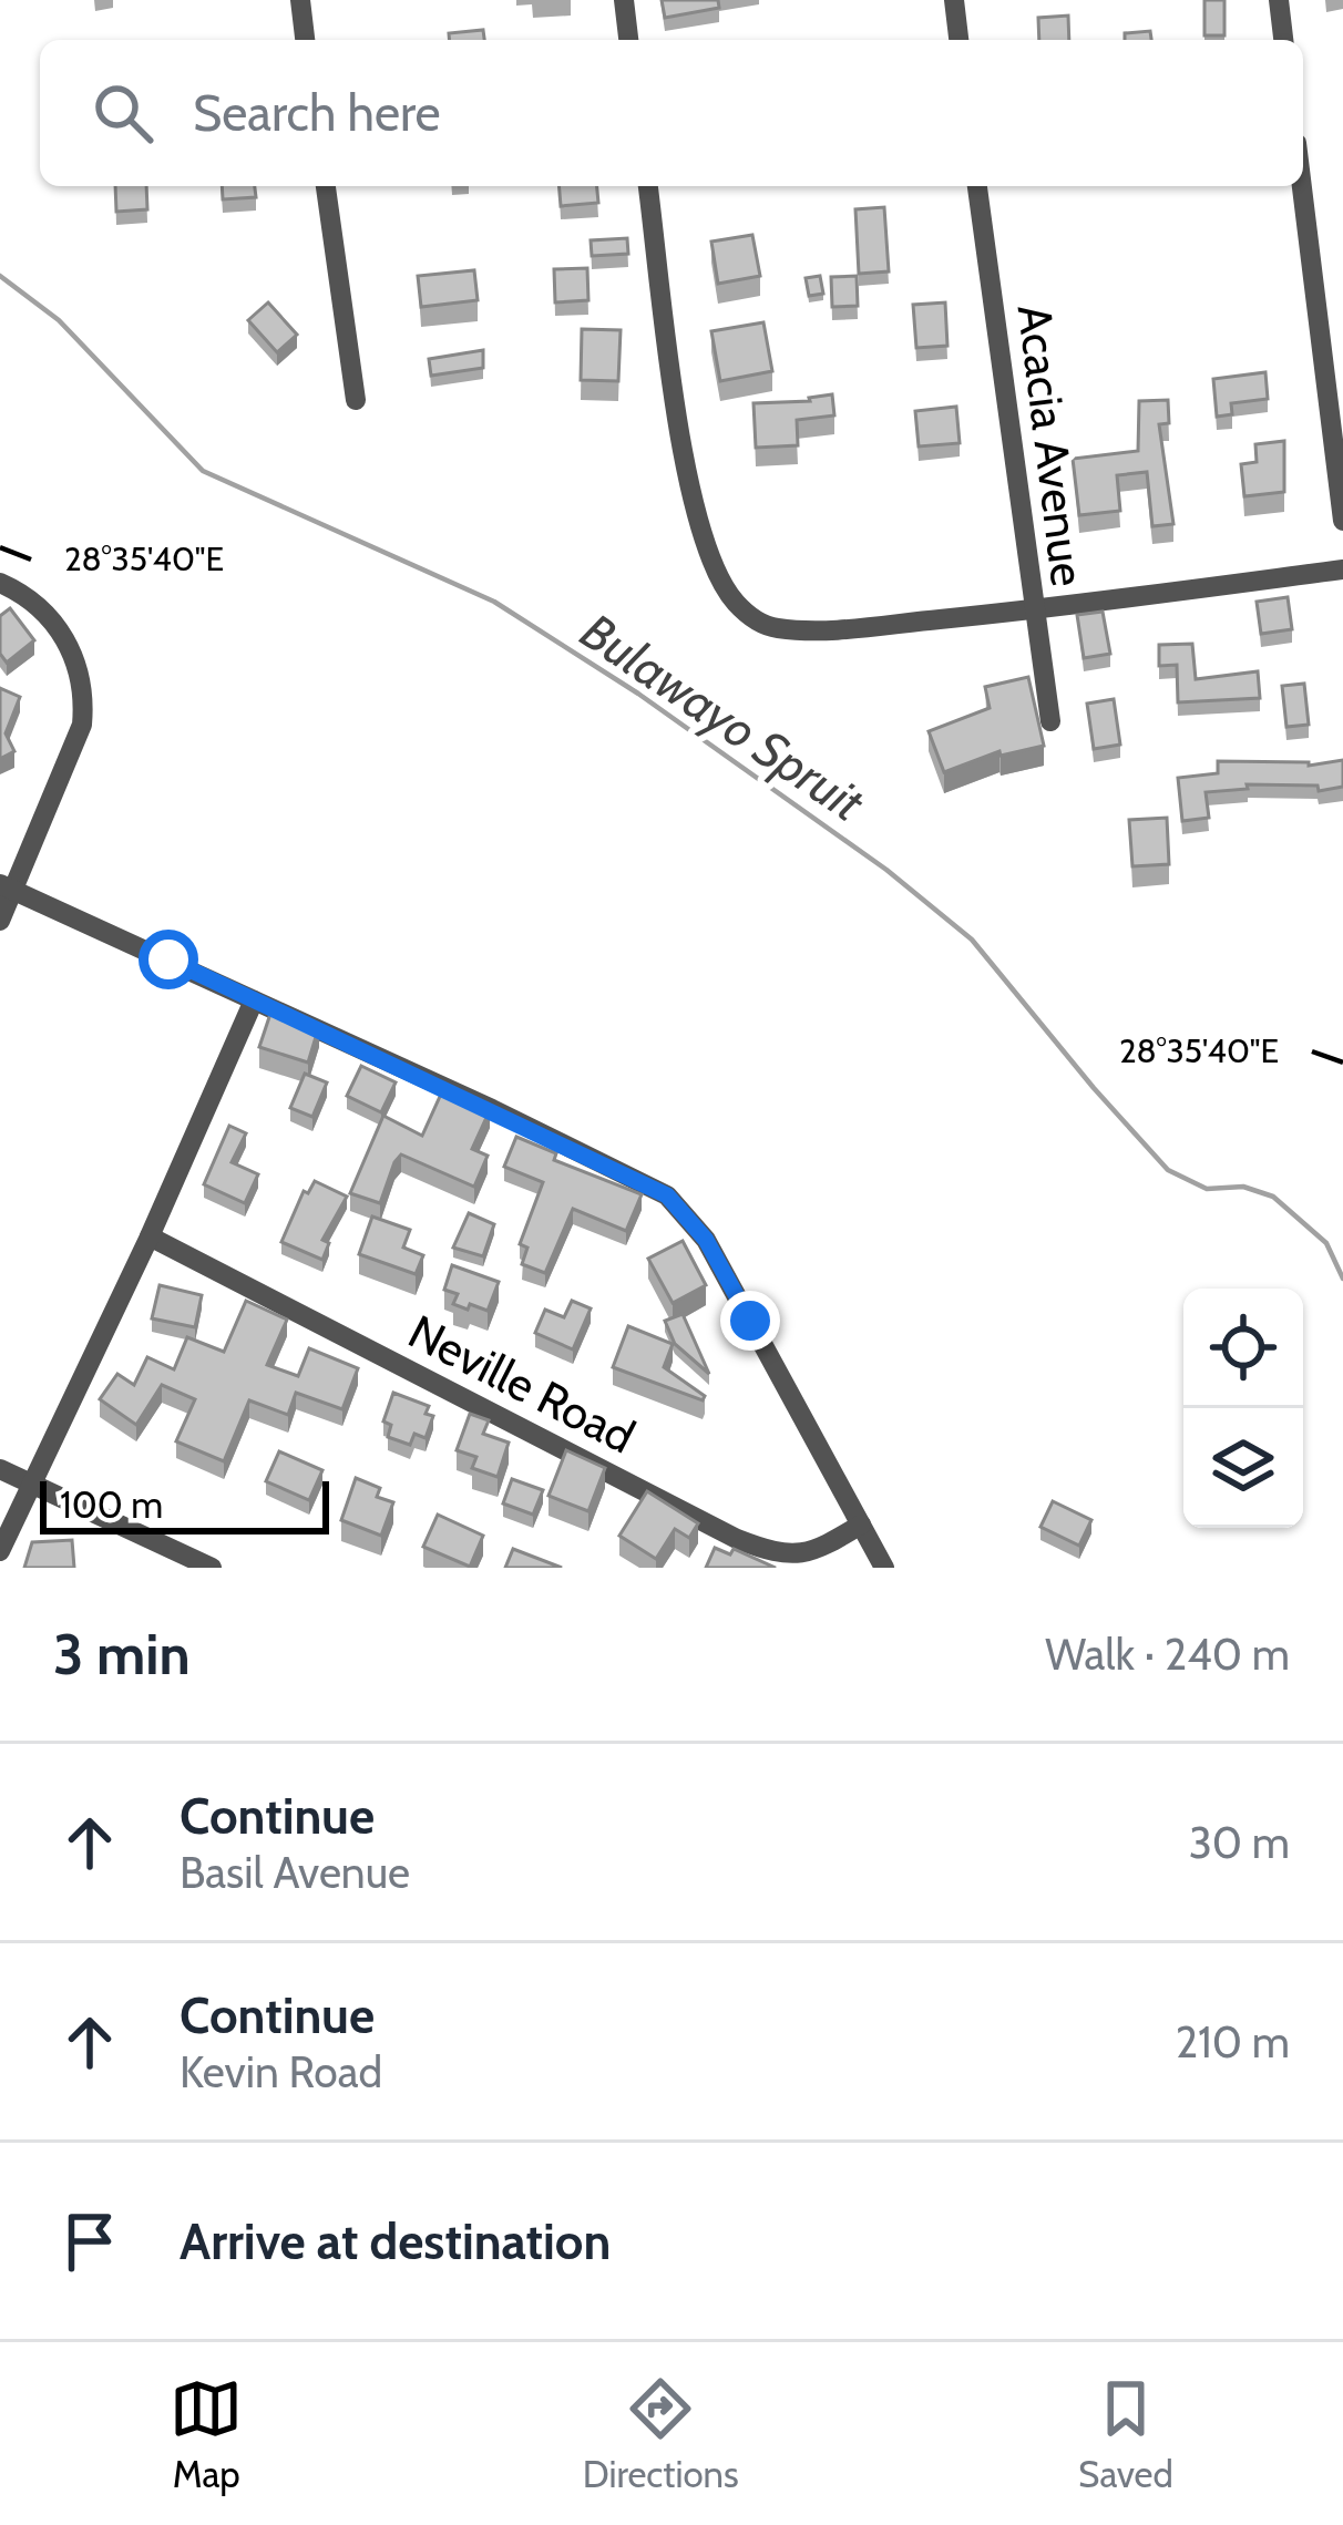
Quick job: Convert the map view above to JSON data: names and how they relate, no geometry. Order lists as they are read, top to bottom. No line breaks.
{"streets":{"street":["Acacia Avenue","Neville Road"]},"water":["Bulawayo Spruit"],"scale_bar":"100 m","page":{"search":"Search here","scale":"100 m","heading":["3 min","Walk · 240 m"],"list":[["Continue","Basil Avenue","30 m"],["Continue","Kevin Road","210 m"],"Arrive at destination"],"nav":["Map","Directions","Saved"]},"coordinates":["28°35'40\"E"]}
